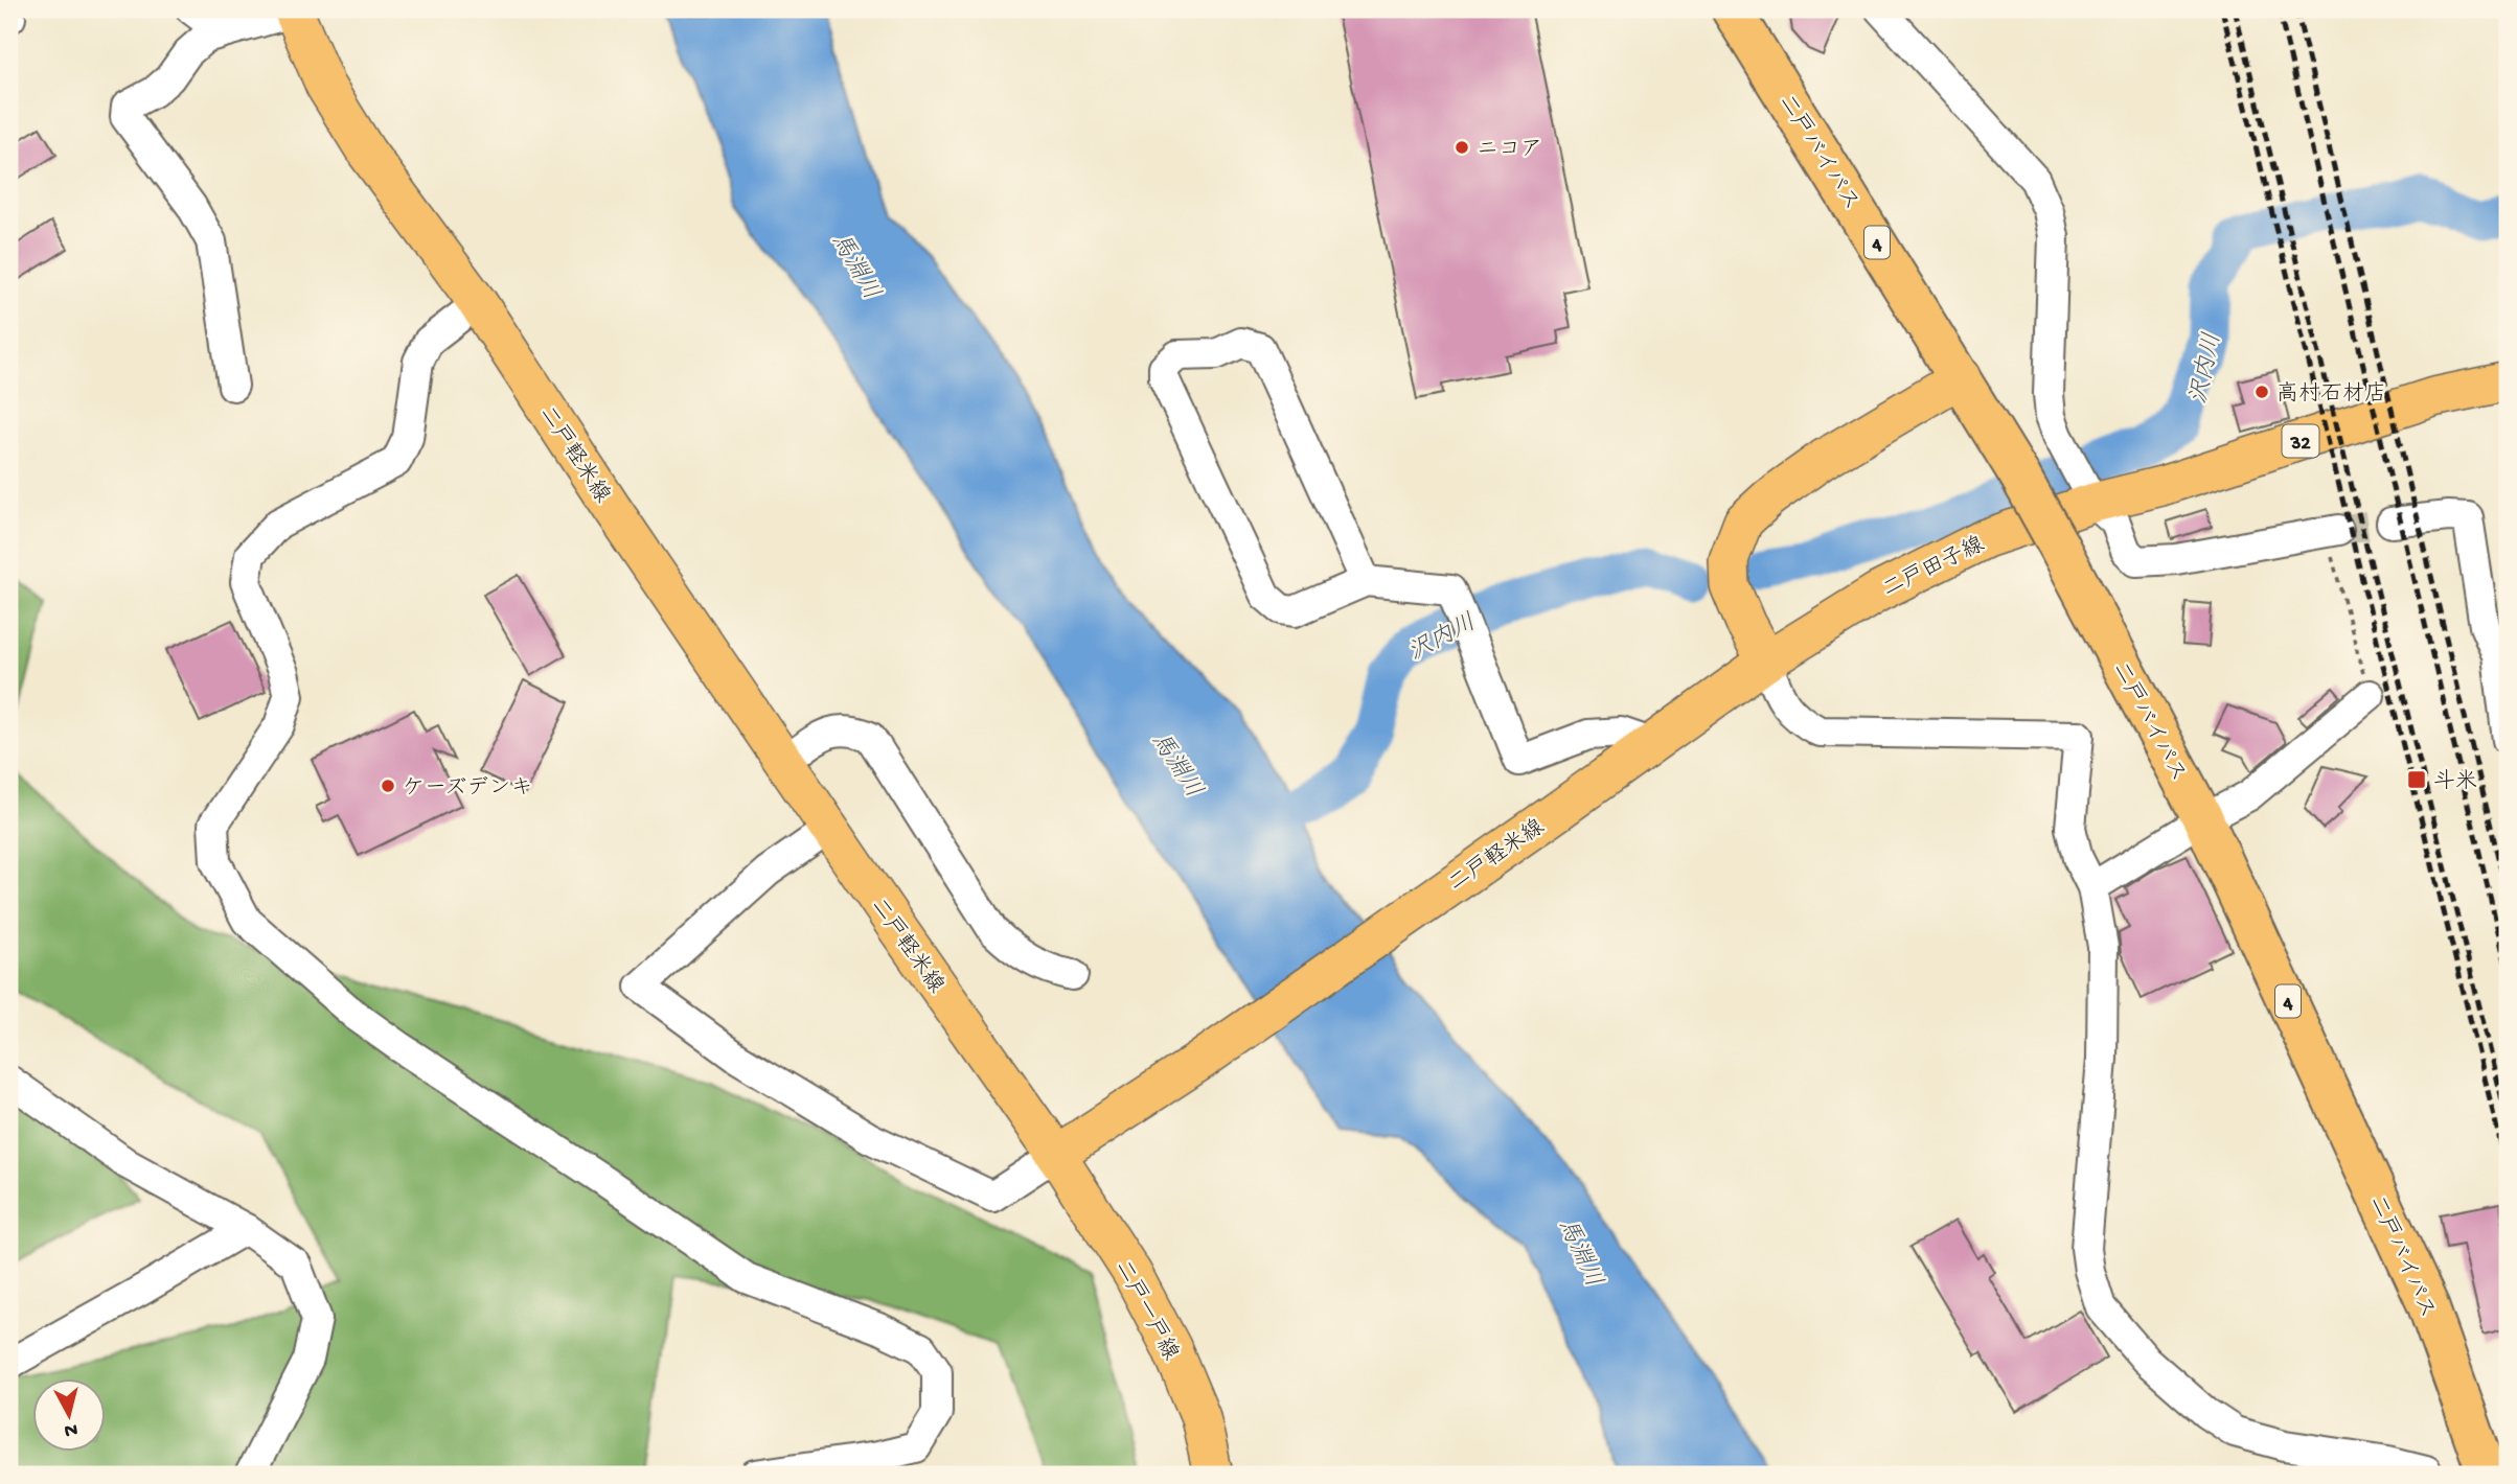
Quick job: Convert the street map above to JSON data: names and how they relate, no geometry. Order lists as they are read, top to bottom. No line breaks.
{"streets":{"highway":["二戸バイパス","4"],"main road":["32","二戸軽米線","二戸田子線","二戸一戸線"]},"crossings":[["二戸軽米線","二戸田子線"],["二戸軽米線","二戸一戸線"]],"water":["馬淵川","沢内川"],"places":{"other":["ニコア","高村石材店","ケーズデンキ"],"transit":["斗米"]},"north":"bottom"}
